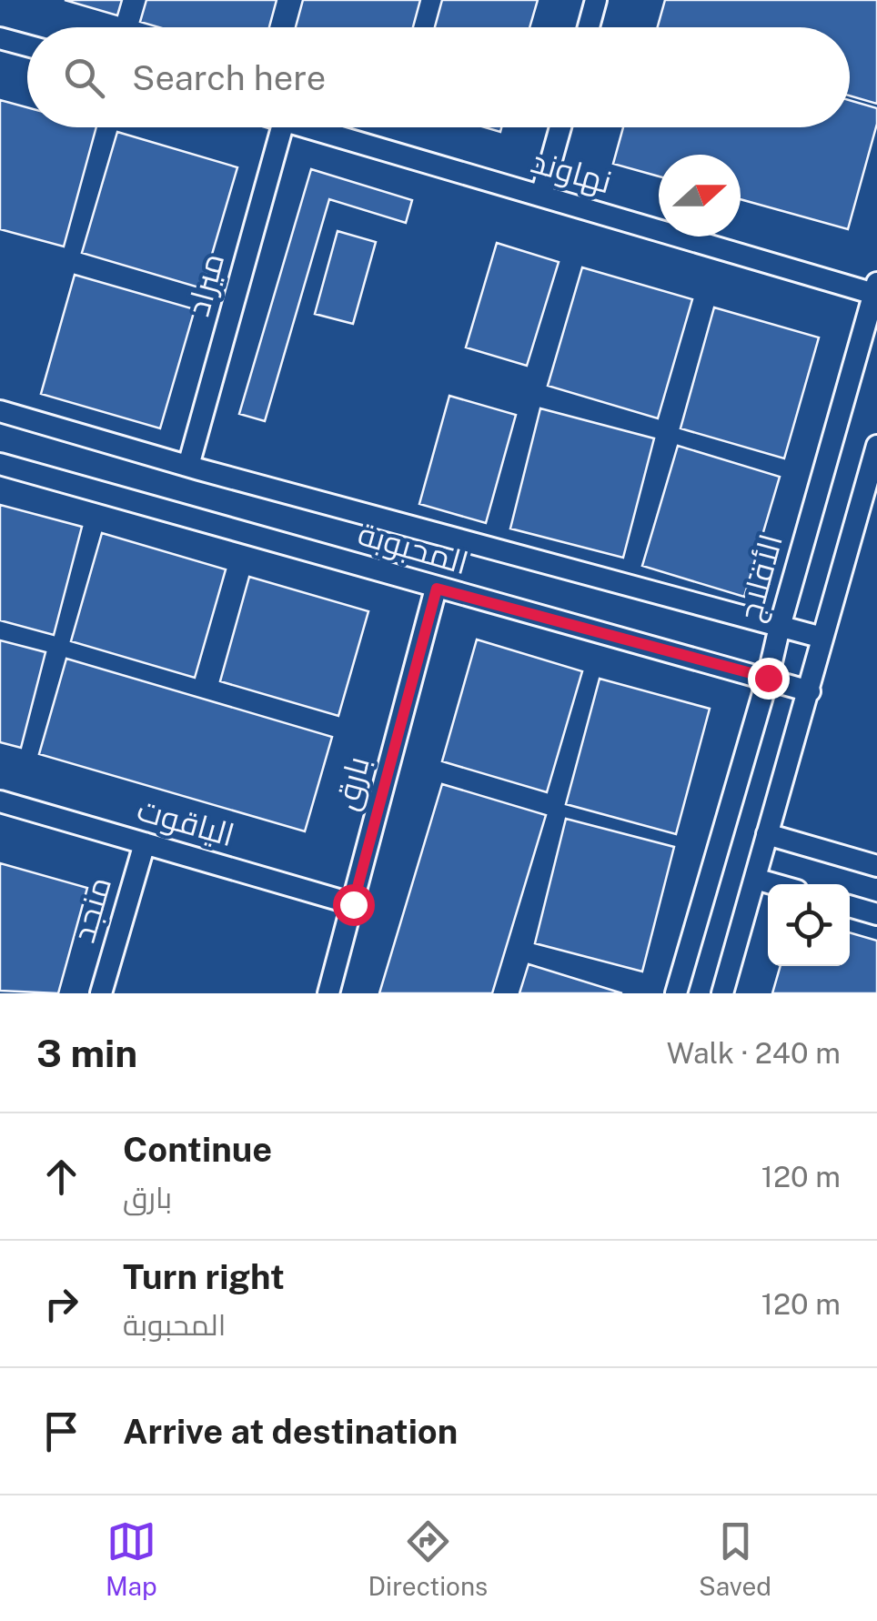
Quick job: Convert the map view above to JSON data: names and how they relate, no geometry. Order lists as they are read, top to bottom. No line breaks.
{"streets":{"street":["نهاوند","ميراد","المحبوبة","الأفلاج","بارق","الياقوت","منجد"]},"crossings":[["نهاوند","الأفلاج"],["المحبوبة","الأفلاج"],["المحبوبة","بارق"],["بارق","الياقوت"],["الياقوت","منجد"]],"north":"right","page":{"search":"Search here","heading":["3 min","Walk · 240 m"],"list":[["Continue","بارق","120 m"],["Turn right","المحبوبة","120 m"],"Arrive at destination"],"nav":["Map","Directions","Saved"]}}
